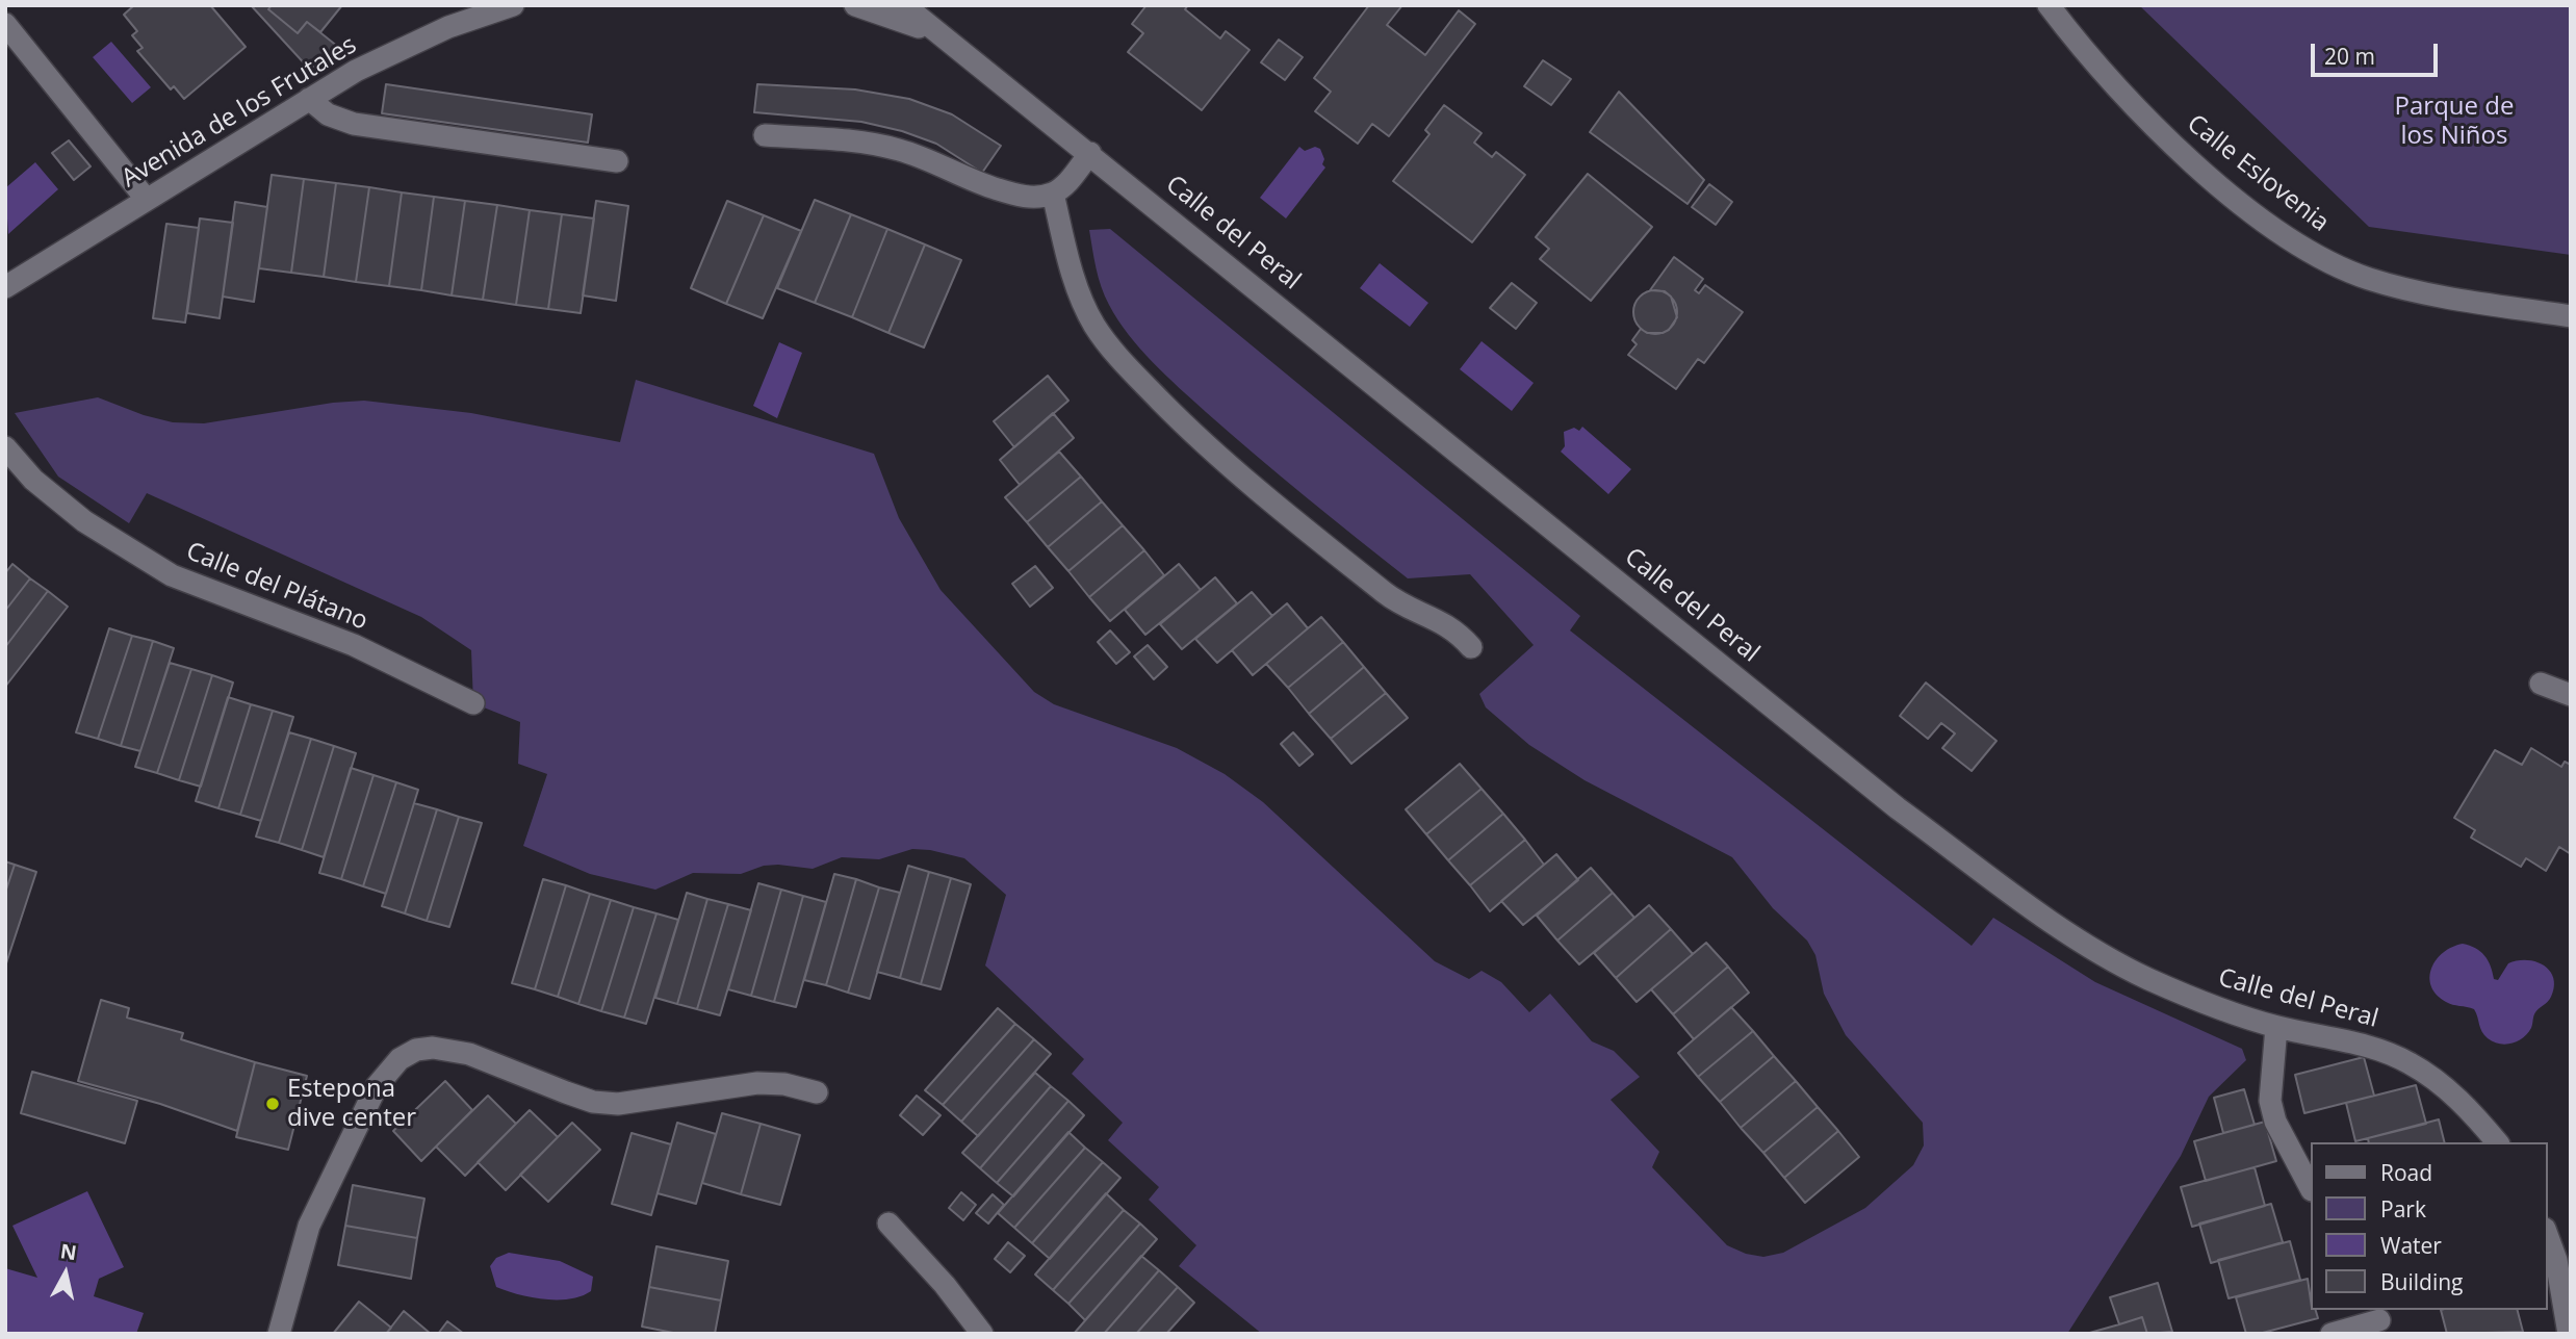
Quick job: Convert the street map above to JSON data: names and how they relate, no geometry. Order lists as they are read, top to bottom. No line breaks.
{"streets":{"street":["Avenida de los Frutales","Calle Eslovenia","Calle del Peral","Calle del Plátano"]},"parks":["Parque de los Niños"],"places":["Estepona dive center"],"legend":["Road","Park","Water","Building"],"scale_bar":"20 m","north":"top"}
